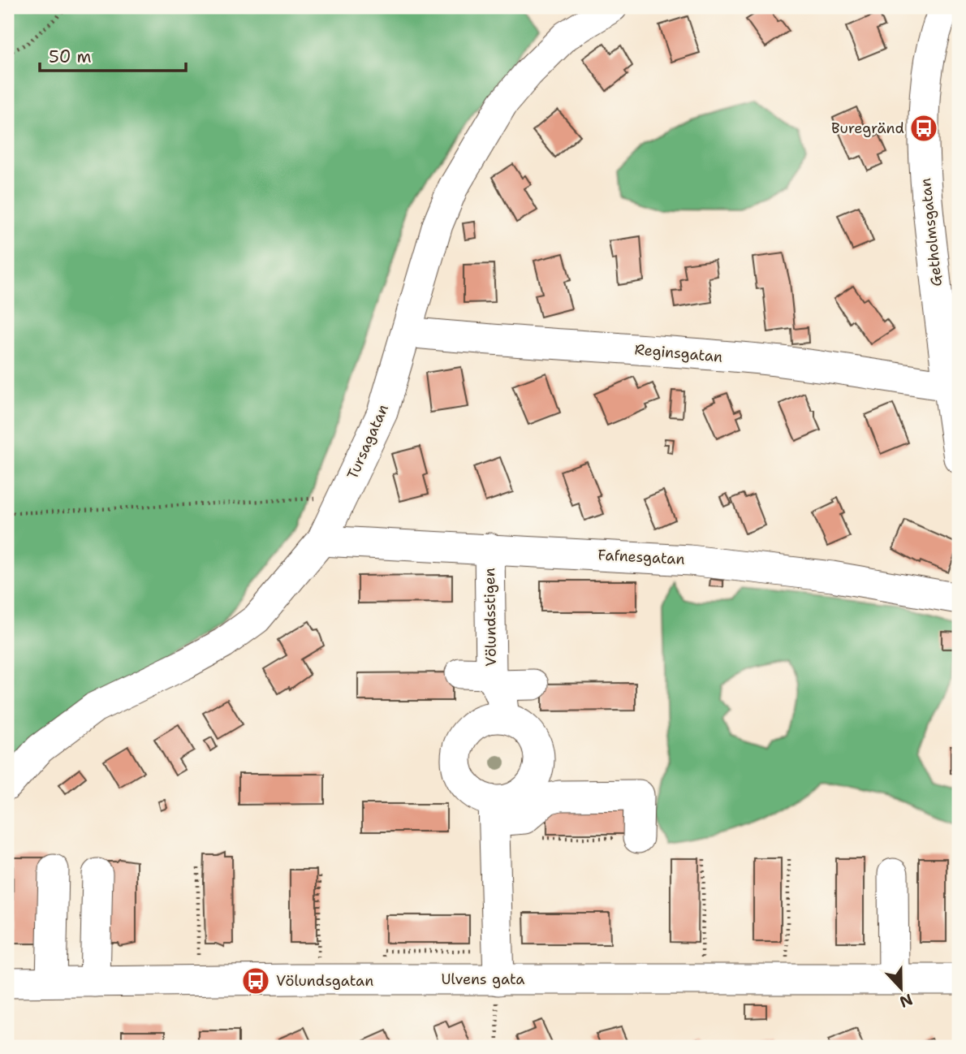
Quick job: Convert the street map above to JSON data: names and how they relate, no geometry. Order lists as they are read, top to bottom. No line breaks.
{"streets":{"street":["Getholmsgatan","Reginsgatan","Tursagatan","Fafnesgatan","Völundsstigen","Ulvens gata"]},"crossings":[["Getholmsgatan","Reginsgatan"],["Reginsgatan","Tursagatan"],["Tursagatan","Fafnesgatan"],["Fafnesgatan","Völundsstigen"]],"places":{"bus stop":["Buregränd","Völundsgatan"]},"scale_bar":"50 m","north":"bottom"}
